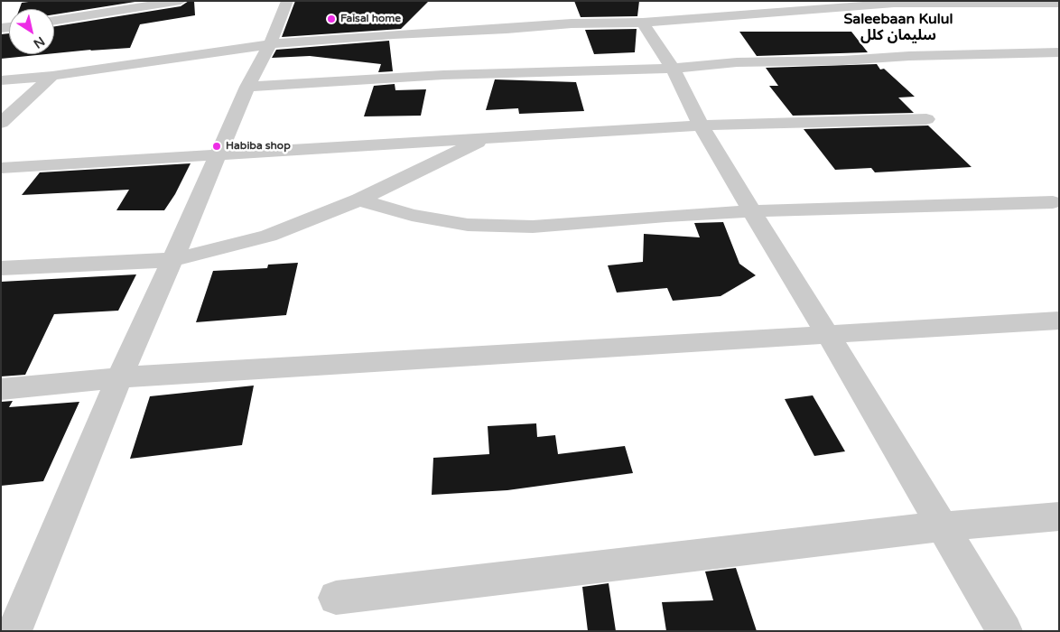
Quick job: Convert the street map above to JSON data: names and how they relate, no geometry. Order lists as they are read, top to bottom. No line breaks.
{"districts":["Saleebaan Kulul سليمان كلل"],"places":["Faisal home","Habiba shop"],"north":"bottom right"}
